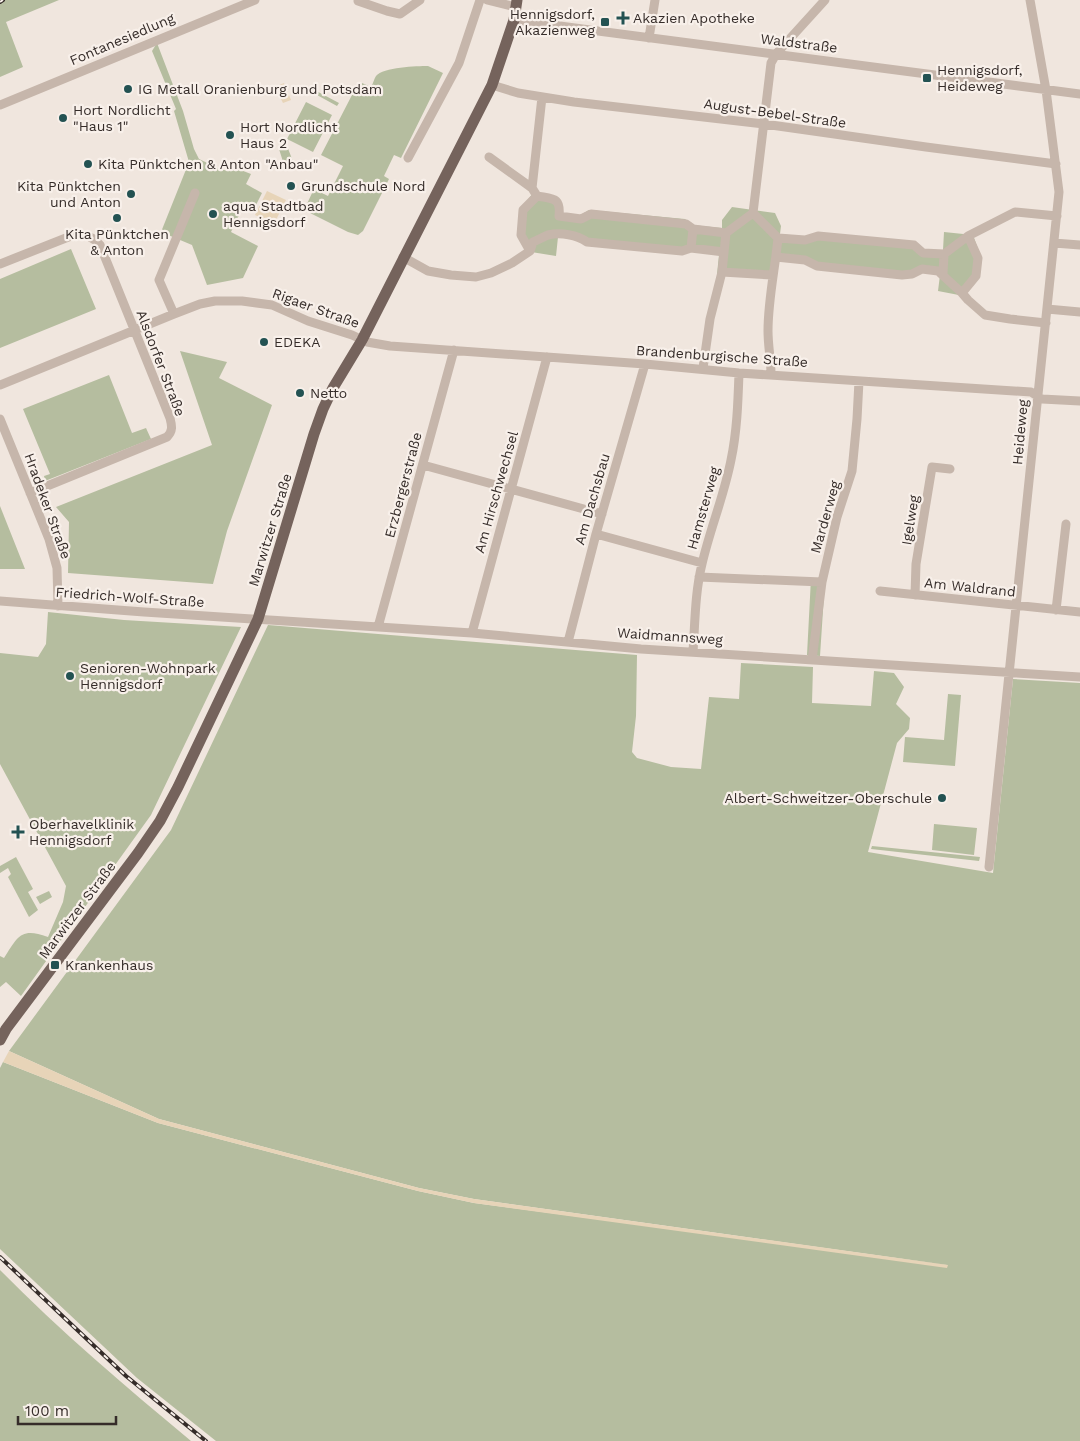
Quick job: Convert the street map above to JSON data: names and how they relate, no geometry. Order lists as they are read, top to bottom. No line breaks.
{"streets":{"main road":["Marwitzer Straße"],"street":["Fontanesiedlung","Waldstraße","August-Bebel-Straße","Rigaer Straße","Brandenburgische Straße","Alsdorfer Straße","Heideweg","Erzbergerstraße","Am Hirschwechsel","Am Dachsbau","Hradeker Straße","Hamsterweg","Marderweg","Igelweg","Am Waldrand","Friedrich-Wolf-Straße","Waidmannsweg"]},"crossings":[["Waldstraße","Heideweg"],["Waldstraße","Marwitzer Straße"],["August-Bebel-Straße","Heideweg"],["August-Bebel-Straße","Marwitzer Straße"],["Rigaer Straße","Brandenburgische Straße"],["Rigaer Straße","Alsdorfer Straße"],["Rigaer Straße","Marwitzer Straße"],["Brandenburgische Straße","Heideweg"],["Brandenburgische Straße","Erzbergerstraße"],["Brandenburgische Straße","Am Hirschwechsel"],["Brandenburgische Straße","Am Dachsbau"],["Brandenburgische Straße","Hamsterweg"],["Brandenburgische Straße","Marderweg"],["Brandenburgische Straße","Marwitzer Straße"],["Alsdorfer Straße","Hradeker Straße"],["Heideweg","Am Waldrand"],["Heideweg","Waidmannsweg"],["Erzbergerstraße","Waidmannsweg"],["Am Hirschwechsel","Waidmannsweg"],["Am Dachsbau","Waidmannsweg"],["Hradeker Straße","Friedrich-Wolf-Straße"],["Hamsterweg","Waidmannsweg"],["Marderweg","Waidmannsweg"],["Igelweg","Am Waldrand"],["Marwitzer Straße","Friedrich-Wolf-Straße"],["Marwitzer Straße","Waidmannsweg"],["Friedrich-Wolf-Straße","Waidmannsweg"]],"places":{"health":["Akazien Apotheke","Oberhavelklinik Hennigsdorf"],"transit":["Hennigsdorf, Akazienweg","Hennigsdorf, Heideweg","Krankenhaus"],"other":["IG Metall Oranienburg und Potsdam","Hort Nordlicht \"Haus 1\"","Hort Nordlicht Haus 2","Kita Pünktchen & Anton \"Anbau\"","Grundschule Nord","Kita Pünktchen und Anton","aqua Stadtbad Hennigsdorf","Kita Pünktchen & Anton","EDEKA","Netto","Senioren-Wohnpark Hennigsdorf","Albert-Schweitzer-Oberschule"]},"scale_bar":"100 m"}
